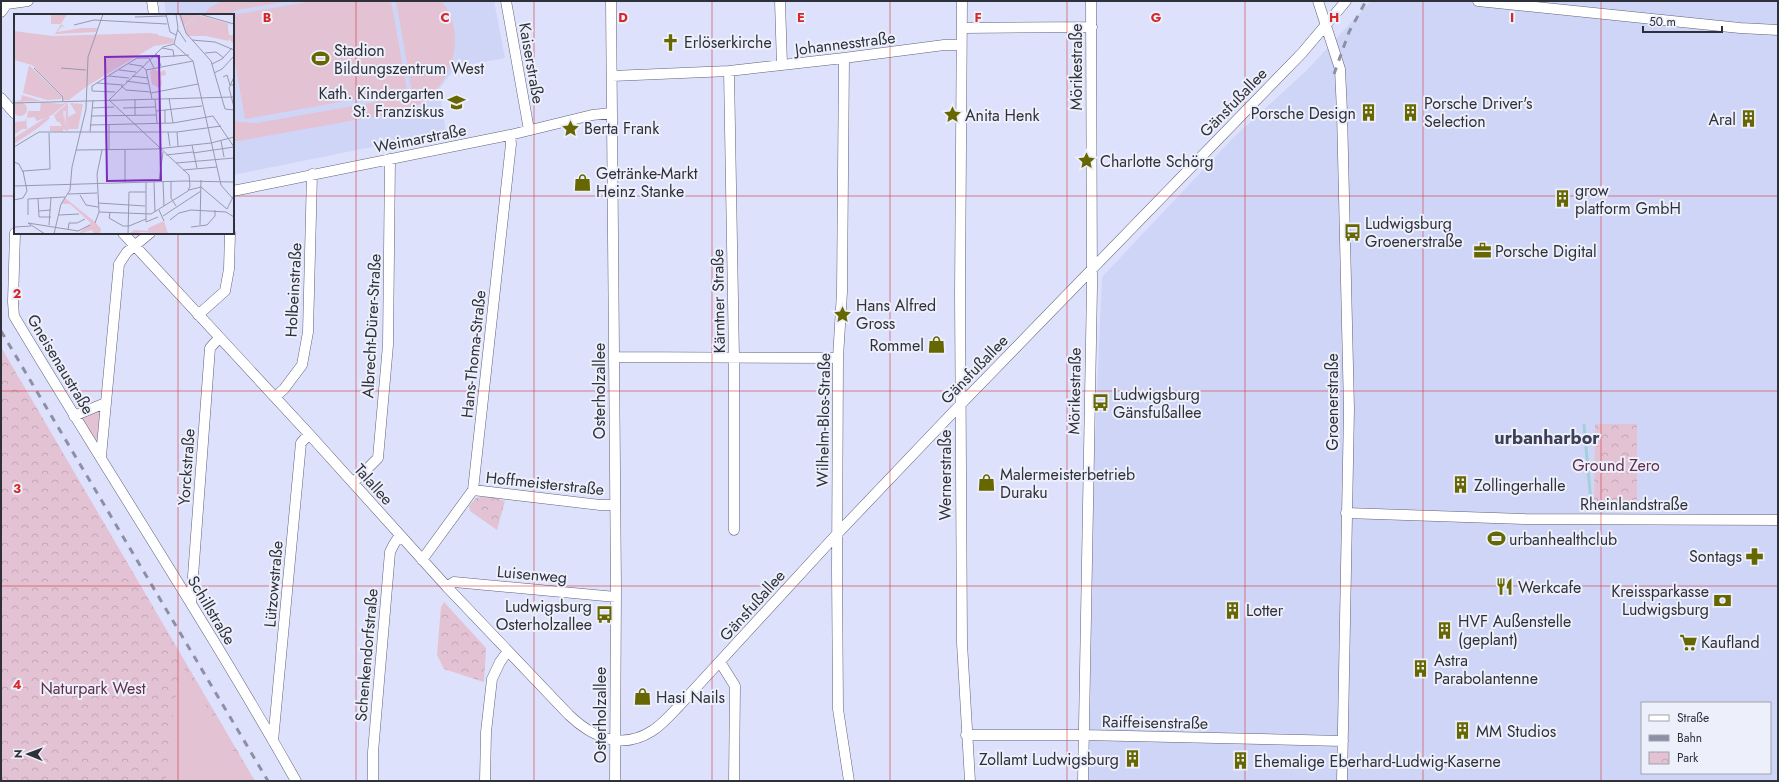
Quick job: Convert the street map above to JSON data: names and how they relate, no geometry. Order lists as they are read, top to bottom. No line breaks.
{"streets":{"street":["Johannesstraße","Kaiserstraße","Mörikestraße","Gänsfußallee","Weimarstraße","Holbeinstraße","Kärntner Straße","Albrecht-Dürer-Straße","Hans-Thoma-Straße","Gneisenaustraße","Osterholzallee","Groenerstraße","Wilhelm-Blos-Straße","Yorckstraße","Wernerstraße","Hoffmeisterstraße","Talallee","Rheinlandstraße","Luisenweg","Lützowstraße","Schillstraße","Schenkendorfstraße","Raiffeisenstraße"]},"crossings":[["Johannesstraße","Kärntner Straße"],["Johannesstraße","Osterholzallee"],["Johannesstraße","Wilhelm-Blos-Straße"],["Johannesstraße","Wernerstraße"],["Kaiserstraße","Weimarstraße"],["Mörikestraße","Gänsfußallee"],["Mörikestraße","Raiffeisenstraße"],["Gänsfußallee","Osterholzallee"],["Gänsfußallee","Groenerstraße"],["Gänsfußallee","Wilhelm-Blos-Straße"],["Gänsfußallee","Wernerstraße"],["Gänsfußallee","Talallee"],["Weimarstraße","Holbeinstraße"],["Weimarstraße","Albrecht-Dürer-Straße"],["Weimarstraße","Hans-Thoma-Straße"],["Weimarstraße","Osterholzallee"],["Holbeinstraße","Talallee"],["Albrecht-Dürer-Straße","Talallee"],["Hans-Thoma-Straße","Hoffmeisterstraße"],["Hans-Thoma-Straße","Talallee"],["Gneisenaustraße","Schillstraße"],["Osterholzallee","Hoffmeisterstraße"],["Osterholzallee","Talallee"],["Osterholzallee","Luisenweg"],["Groenerstraße","Rheinlandstraße"],["Groenerstraße","Raiffeisenstraße"],["Yorckstraße","Talallee"],["Yorckstraße","Schillstraße"],["Wernerstraße","Raiffeisenstraße"],["Talallee","Luisenweg"],["Talallee","Lützowstraße"],["Talallee","Schenkendorfstraße"],["Lützowstraße","Schillstraße"]],"districts":["urbanharbor"],"parks":["Ground Zero","Naturpark West"],"places":{"church":["Erlöserkirche"],"sports":["Stadion Bildungszentrum West","urbanhealthclub"],"school or university":["Kath. Kindergarten St. Franziskus"],"building":["Porsche Driver's Selection","Porsche Design","Aral","grow platform GmbH","Zollingerhalle","Lotter","HVF Außenstelle (geplant)","Astra Parabolantenne","MM Studios","Zollamt Ludwigsburg","Ehemalige Eberhard-Ludwig-Kaserne"],"place":["Anita Henk","Berta Frank","Charlotte Schörg","Hans Alfred Gross"],"shop":["Getränke-Markt Heinz Stanke","Rommel","Malermeisterbetrieb Duraku","Hasi Nails"],"bus stop":["Ludwigsburg Groenerstraße","Ludwigsburg Gänsfußallee","Ludwigsburg Osterholzallee"],"office":["Porsche Digital"],"pharmacy":["Sontags"],"restaurant":["Werkcafe"],"bank":["Kreissparkasse Ludwigsburg"],"supermarket":["Kaufland"]},"legend":["Straße","Bahn","Park"],"scale_bar":"50 m","north":"left","grid":{"columns":["B","C","D","E","F","G","H","I"],"rows":["2","3","4"]}}
